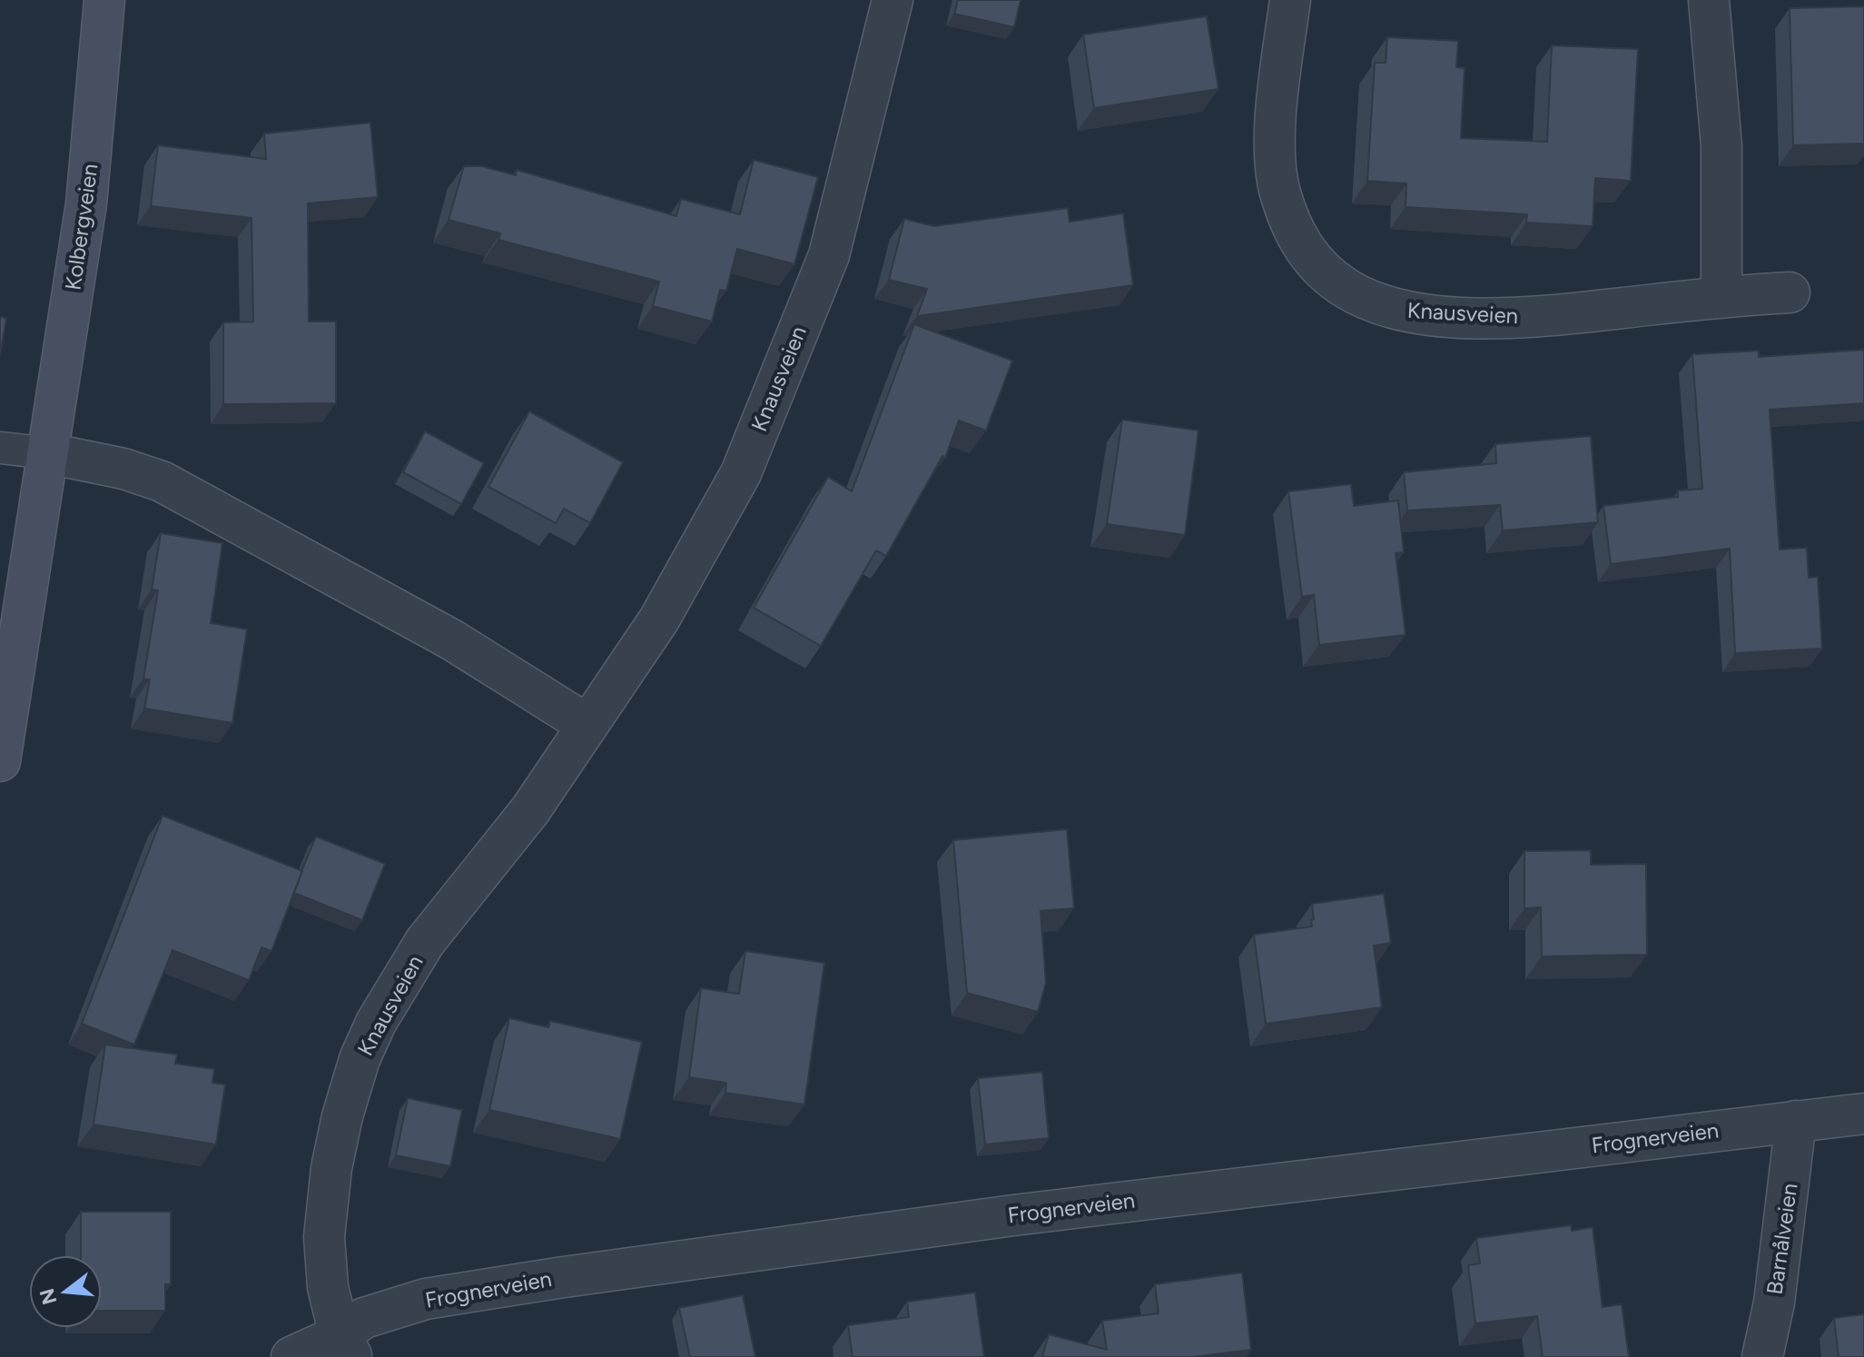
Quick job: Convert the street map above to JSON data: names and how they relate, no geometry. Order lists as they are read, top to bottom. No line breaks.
{"streets":{"street":["Kolbergveien","Knausveien","Frognerveien","Barnålveien"]},"crossings":[["Knausveien","Frognerveien"],["Frognerveien","Barnålveien"]],"north":"left"}
